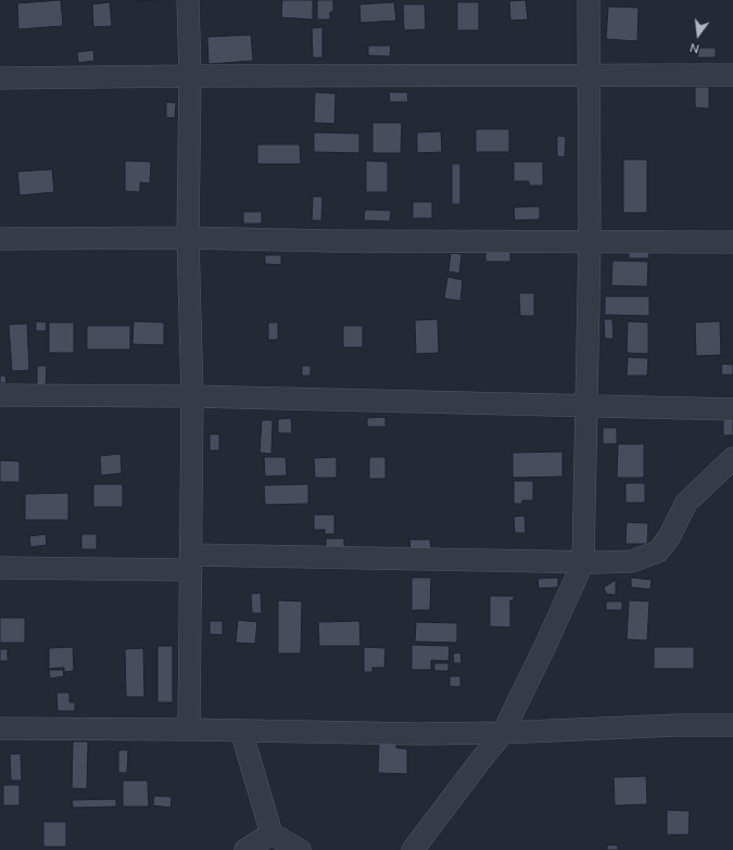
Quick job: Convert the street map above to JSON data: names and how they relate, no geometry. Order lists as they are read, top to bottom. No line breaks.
{"north":"bottom"}
